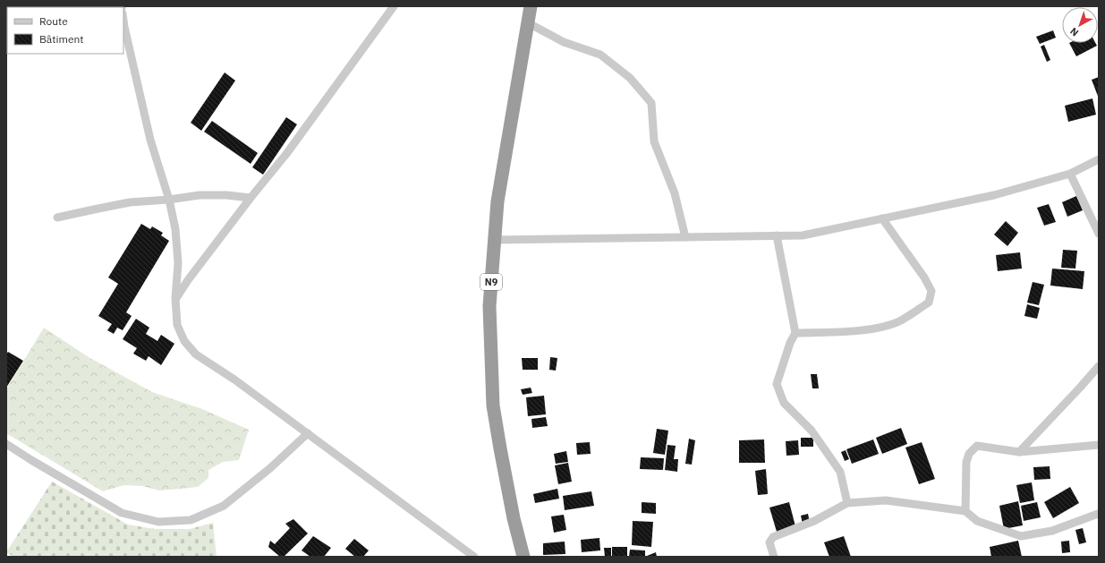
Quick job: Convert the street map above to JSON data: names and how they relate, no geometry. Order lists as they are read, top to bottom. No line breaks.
{"streets":{"highway":["N9"]},"legend":["Route","Bâtiment"],"north":"bottom left"}
